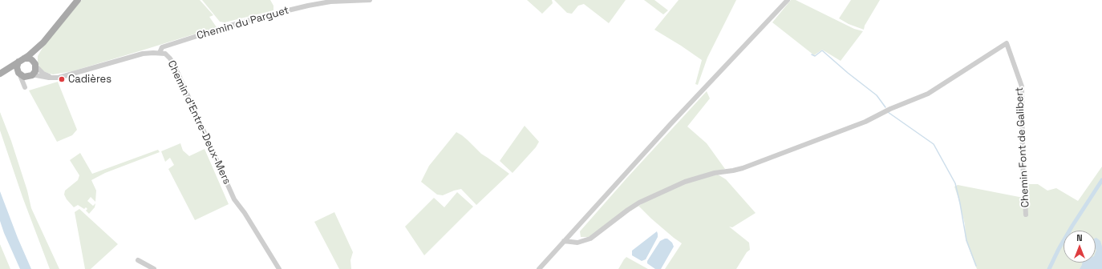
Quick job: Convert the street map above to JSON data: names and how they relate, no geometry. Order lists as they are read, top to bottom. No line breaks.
{"streets":{"street":["Chemin du Parguet","Chemin d'Entre-Deux-Mers","Chemin Font de Galibert"]},"crossings":[["Chemin du Parguet","Chemin d'Entre-Deux-Mers"]],"places":["Cadières"],"north":"top"}
